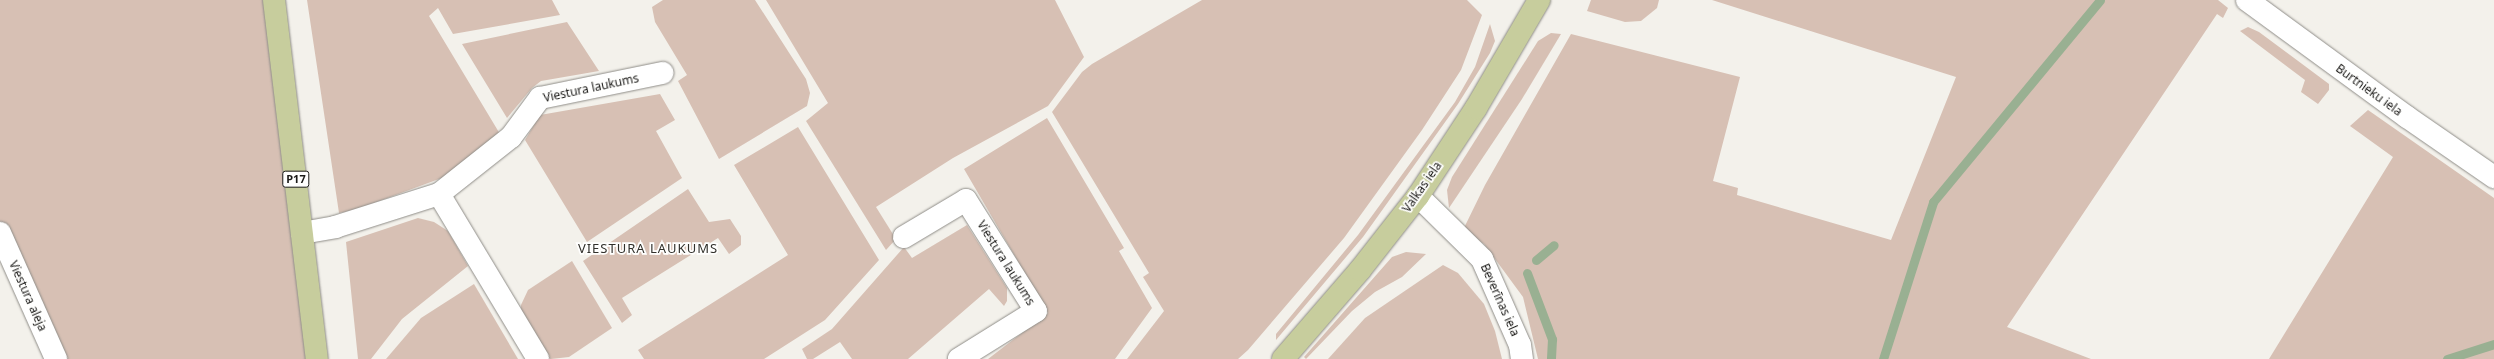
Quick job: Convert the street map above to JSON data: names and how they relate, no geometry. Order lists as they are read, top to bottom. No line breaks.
{"streets":{"main road":["P17","Valkas iela"],"street":["Viestura laukums","Burtnieku iela","Viestura aleja","Beverīnas iela"]},"crossings":[["Viestura laukums","P17"],["Valkas iela","Beverīnas iela"]],"districts":["VIESTURA LAUKUMS"]}
